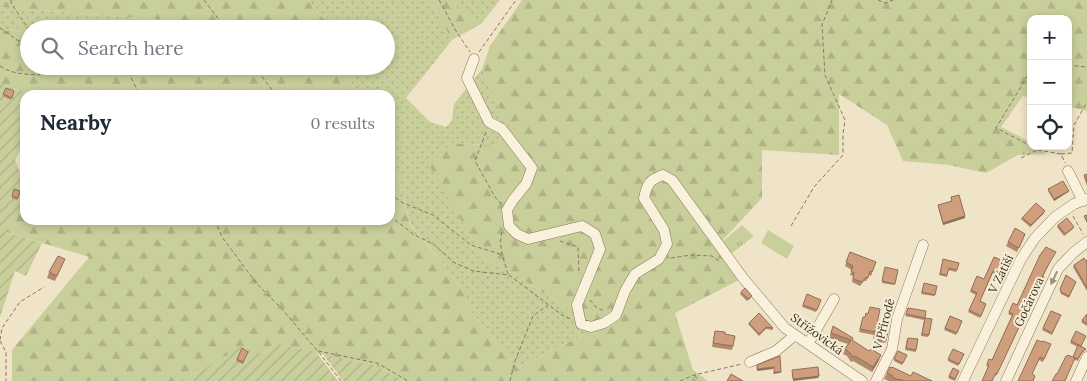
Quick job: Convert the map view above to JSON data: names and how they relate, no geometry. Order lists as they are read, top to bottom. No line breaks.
{"streets":{"street":["V Zátiší","Gočárova","V Přírodě","Střížovická"]},"one_way":["Gočárova"],"page":{"map_buttons":["+","−"],"search":"Search here","heading":["Nearby","0 results"]}}
